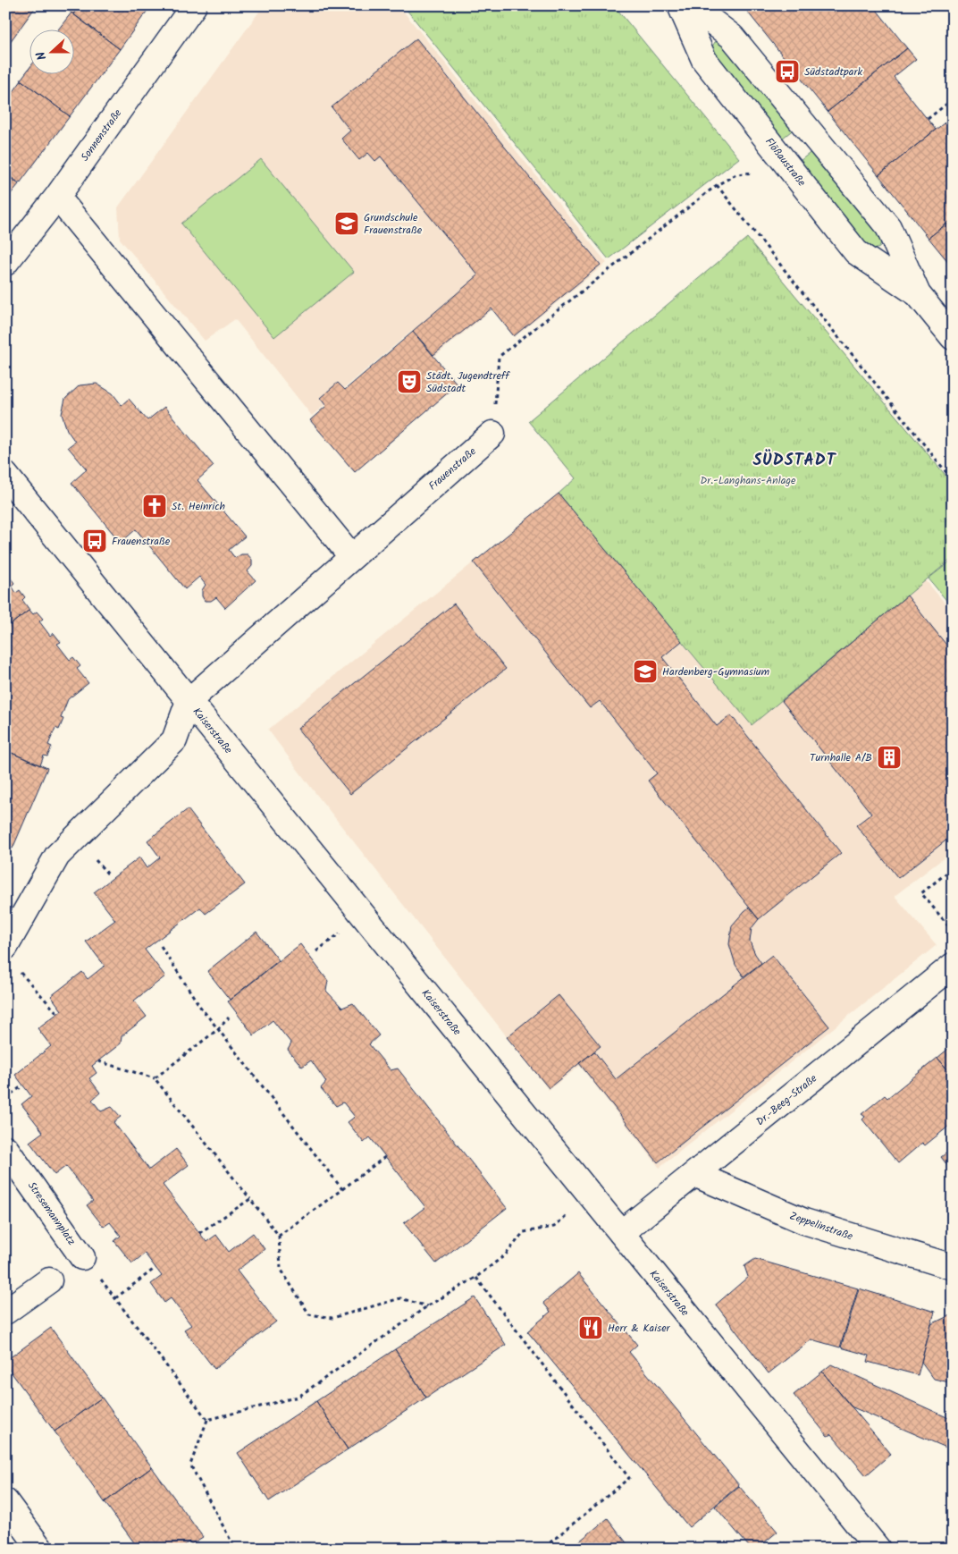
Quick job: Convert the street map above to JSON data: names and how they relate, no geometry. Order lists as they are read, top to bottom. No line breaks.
{"streets":{"street":["Sonnenstraße","Flößaustraße","Frauenstraße","Kaiserstraße","Dr.-Beeg-Straße","Stresemannplatz","Zeppelinstraße"]},"crossings":[["Frauenstraße","Kaiserstraße"],["Kaiserstraße","Dr.-Beeg-Straße"],["Dr.-Beeg-Straße","Zeppelinstraße"]],"districts":["SÜDSTADT"],"parks":["Dr.-Langhans-Anlage"],"places":{"bus stop":["Südstadtpark","Frauenstraße"],"school or university":["Grundschule Frauenstraße","Hardenberg-Gymnasium"],"theatre":["Städt. Jugendtreff Südstadt"],"church":["St. Heinrich"],"building":["Turnhalle A/B"],"restaurant":["Herr & Kaiser"]},"north":"left"}
